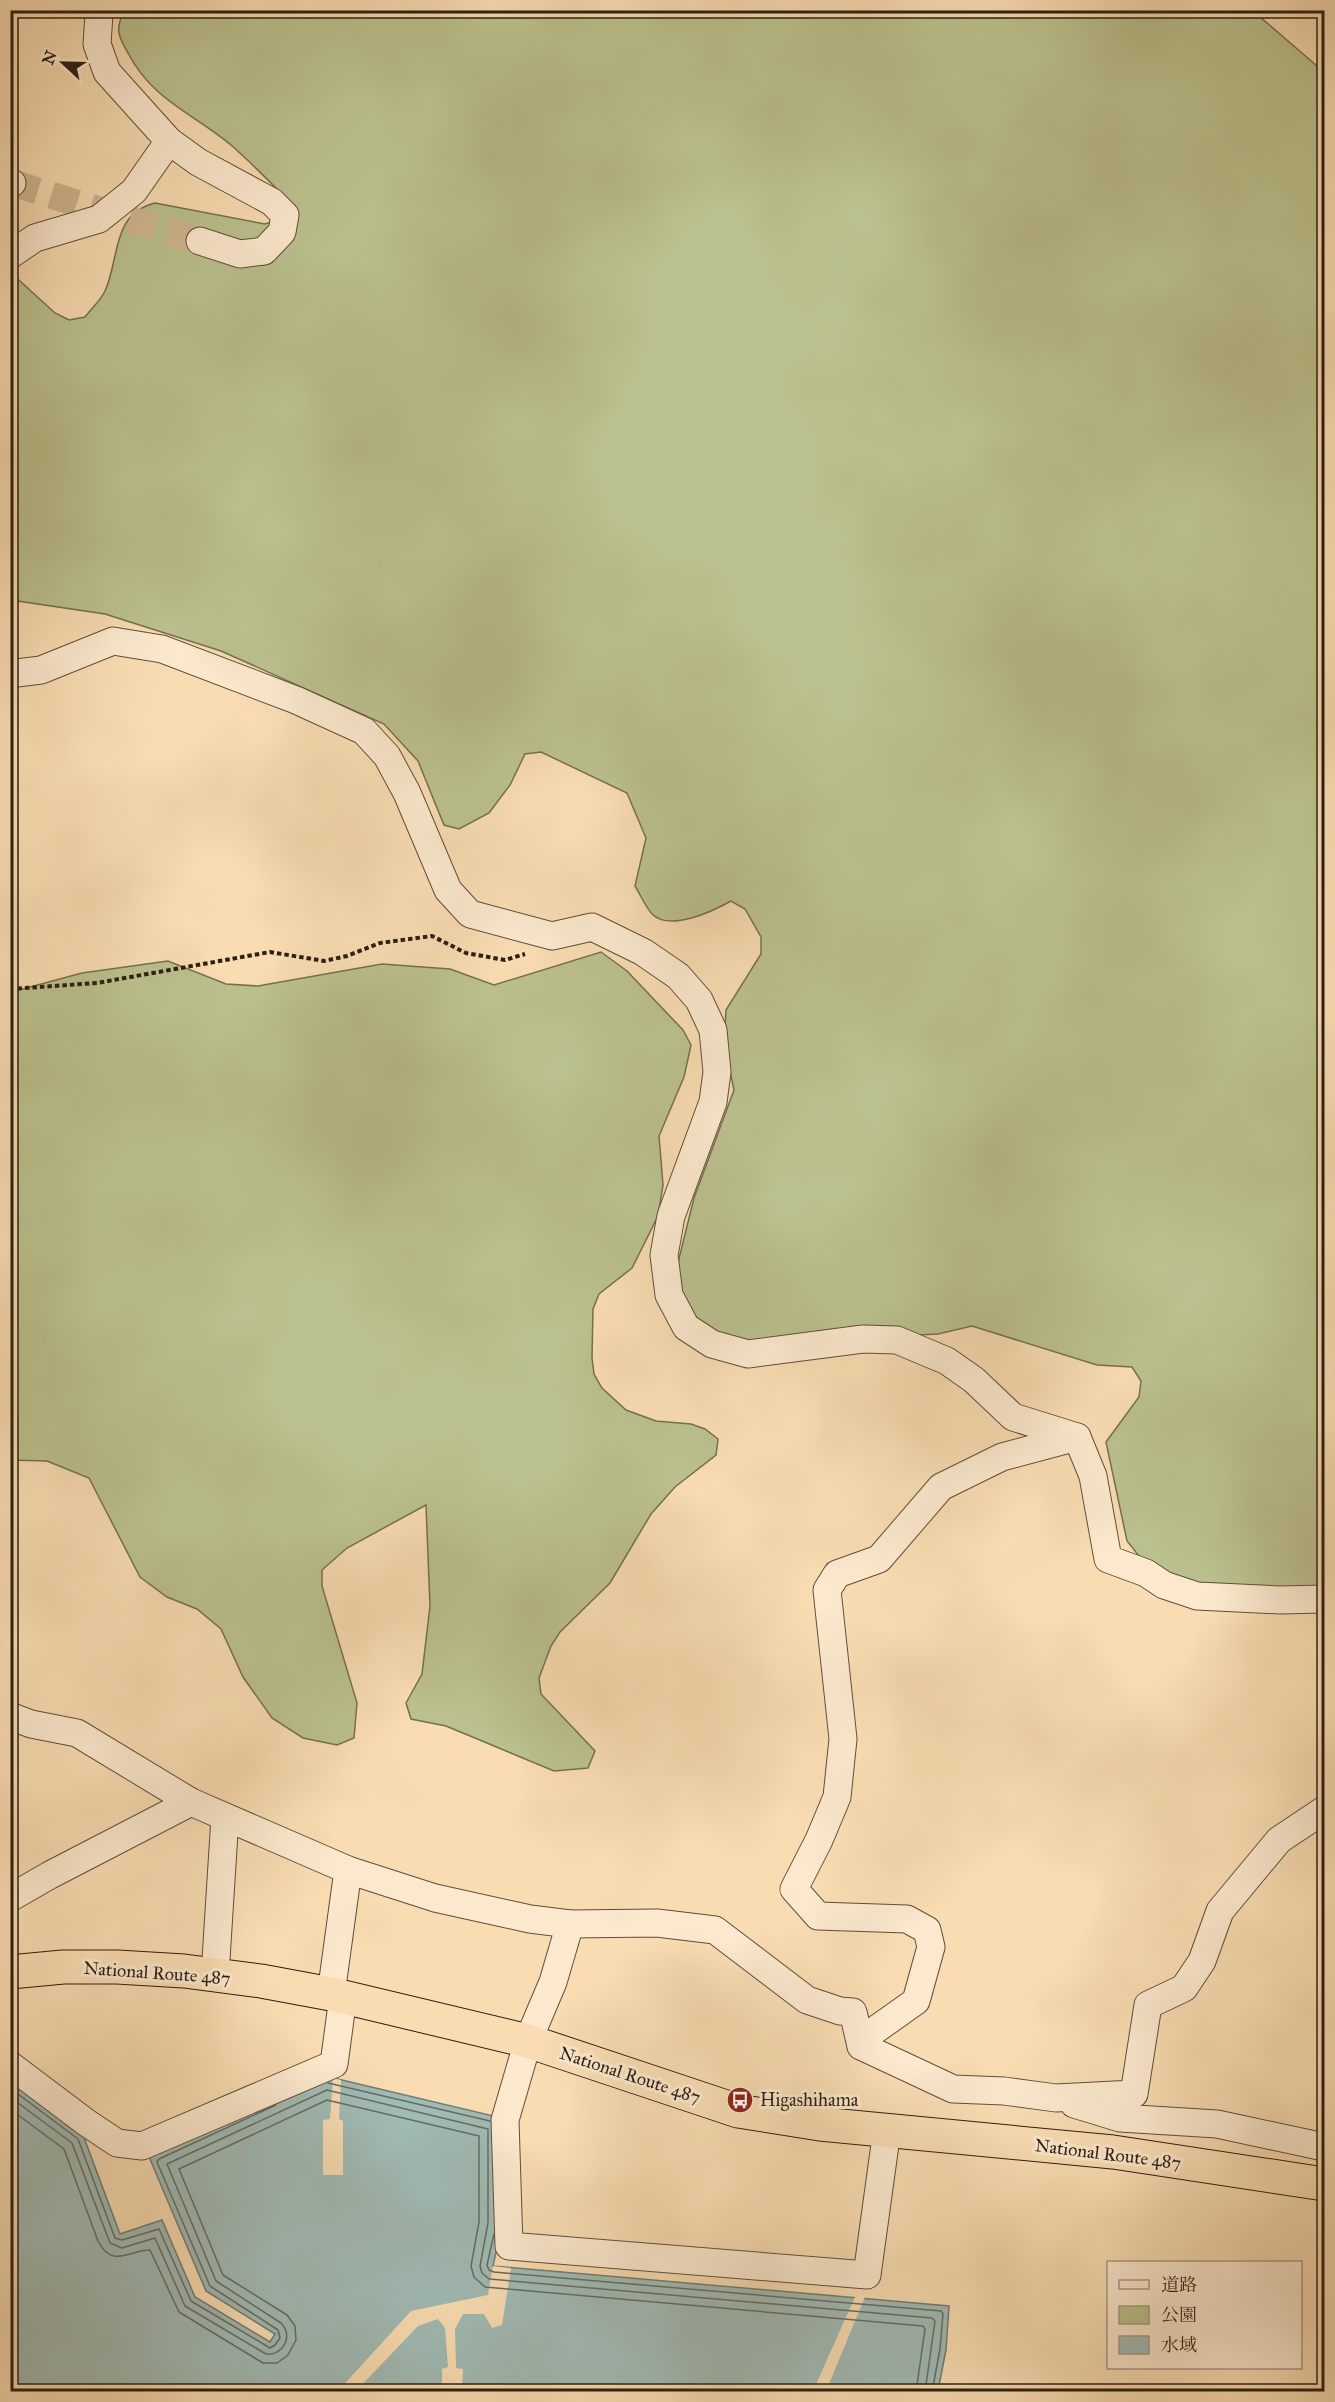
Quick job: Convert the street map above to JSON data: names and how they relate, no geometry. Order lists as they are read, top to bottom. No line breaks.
{"streets":{"highway":["National Route 487"]},"places":{"bus stop":["Higashihama"]},"legend":["道路","公園","水域"],"north":"left"}
